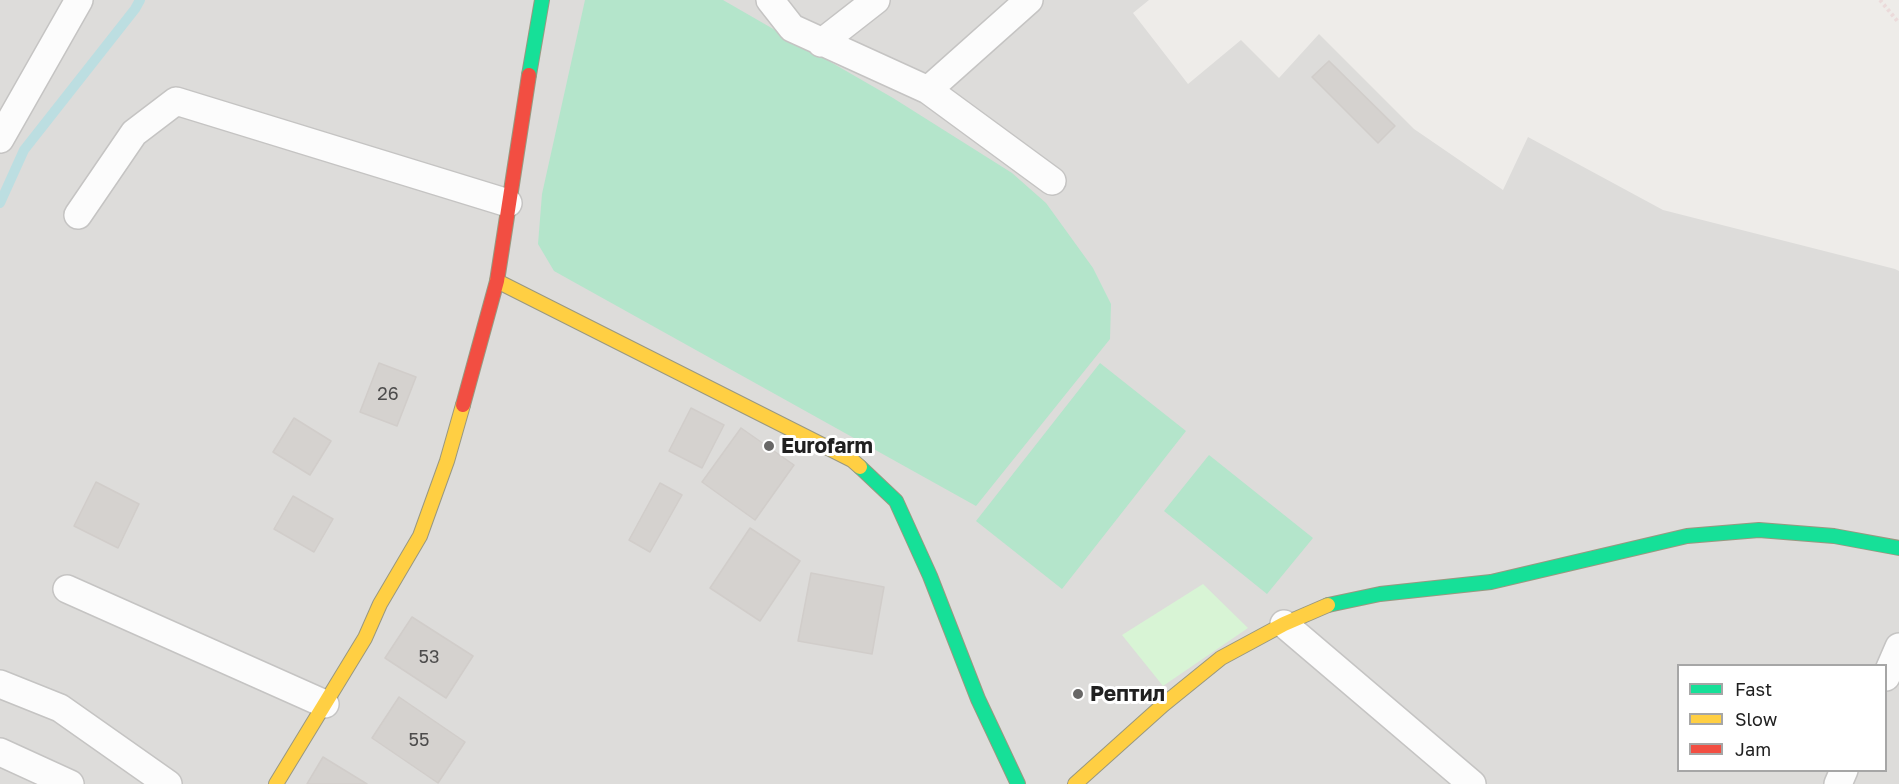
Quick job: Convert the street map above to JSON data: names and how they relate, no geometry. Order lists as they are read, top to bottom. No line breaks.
{"places":["Eurofarm","Рептил"],"house_numbers":["26","53","55"],"legend":["Fast","Slow","Jam"]}
